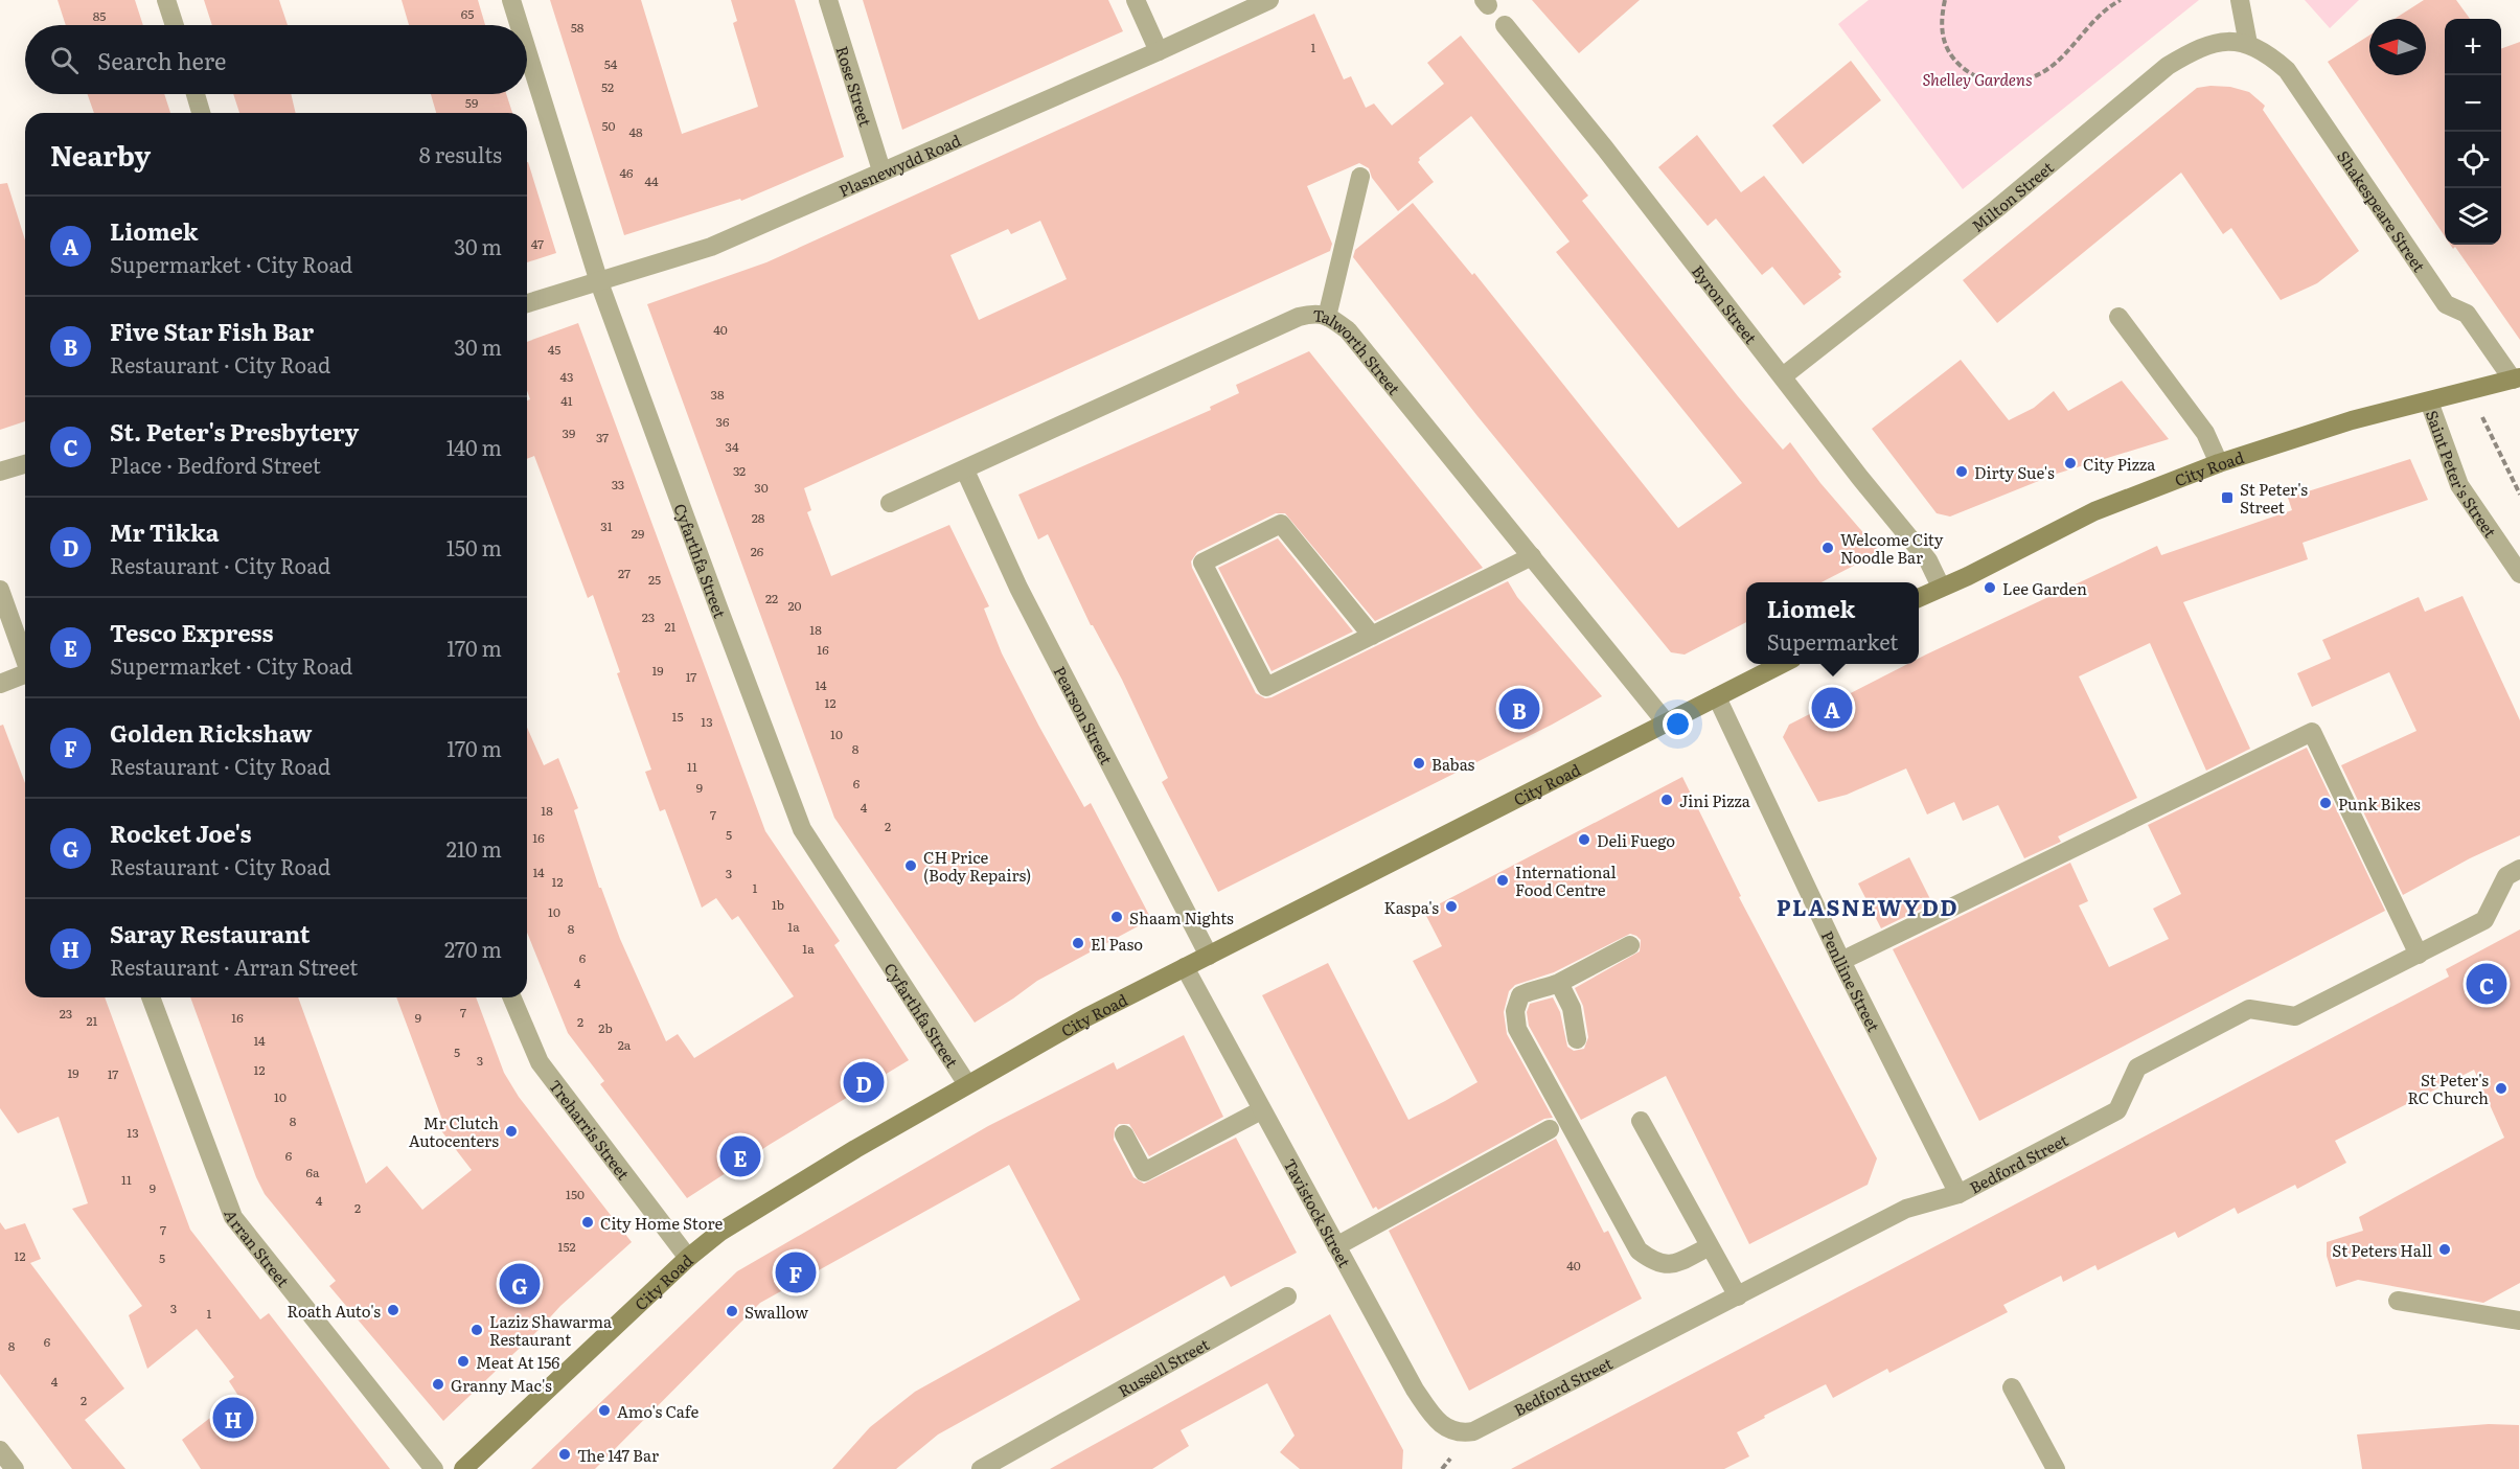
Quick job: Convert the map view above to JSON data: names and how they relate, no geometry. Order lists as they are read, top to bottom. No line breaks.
{"streets":{"main road":["City Road"],"street":["Rose Street","Plasnewydd Road","Milton Street","Shakespeare Street","Byron Street","Talworth Street","Saint Peter's Street","Cyfarthfa Street","Pearson Street","Penlline Street","Treharris Street","Bedford Street","Tavistock Street","Arran Street","Russell Street"]},"crossings":[["Rose Street","Plasnewydd Road"],["Plasnewydd Road","Cyfarthfa Street"],["Milton Street","Shakespeare Street"],["Milton Street","Byron Street"],["Shakespeare Street","City Road"],["Byron Street","City Road"],["Talworth Street","City Road"],["Talworth Street","Pearson Street"],["City Road","Saint Peter's Street"],["City Road","Cyfarthfa Street"],["City Road","Pearson Street"],["City Road","Penlline Street"],["City Road","Treharris Street"],["City Road","Tavistock Street"],["Penlline Street","Bedford Street"],["Bedford Street","Tavistock Street"]],"districts":["PLASNEWYDD"],"parks":["Shelley Gardens"],"places":{"other":["City Pizza","Dirty Sue's","Welcome City Noodle Bar","Lee Garden","Babas","Jini Pizza","Punk Bikes","Deli Fuego","CH Price (Body Repairs)","International Food Centre","Kaspa's","Shaam Nights","El Paso","St Peter's RC Church","Mr Clutch Autocenters","City Home Store","St Peters Hall","Roath Auto's","Swallow","Laziz Shawarma Restaurant","Meat At 156","Granny Mac's","Amo's Cafe","The 147 Bar"],"transit":["St Peter's Street"]},"house_numbers":["65","85","58","1","54","52","59","50","48","46","44","47","40","45","43","38","41","36","39","37","34","32","33","30","28","31","29","26","27","25","22","20","23","21","18","16","19","17","14","12","15","13","10","8","11","6","9","4","18","7","2","5","16","14","3","12","1","1b","10","1a","8","1a","6","4","7","23","16","9","21","2","2b","14","2a","5","3","12","19","17","10","8","13","6","6a","11","9","150","4","2","7","152","12","5","40","3","1","6","8","4","2"],"north":"left","page":{"map_buttons":["+","−"],"search":"Search here","heading":["Nearby","8 results"],"list":[{"mark":"A","name":"Liomek","note":"Supermarket · City Road","value":"30 m"},{"mark":"B","name":"Five Star Fish Bar","note":"Restaurant · City Road","value":"30 m"},{"mark":"C","name":"St. Peter's Presbytery","note":"Place · Bedford Street","value":"140 m"},{"mark":"D","name":"Mr Tikka","note":"Restaurant · City Road","value":"150 m"},{"mark":"E","name":"Tesco Express","note":"Supermarket · City Road","value":"170 m"},{"mark":"F","name":"Golden Rickshaw","note":"Restaurant · City Road","value":"170 m"},{"mark":"G","name":"Rocket Joe's","note":"Restaurant · City Road","value":"210 m"},{"mark":"H","name":"Saray Restaurant","note":"Restaurant · Arran Street","value":"270 m"}],"popup":["Liomek","Supermarket"],"pins":["A","B","C","D","E","F","G","H"]}}
